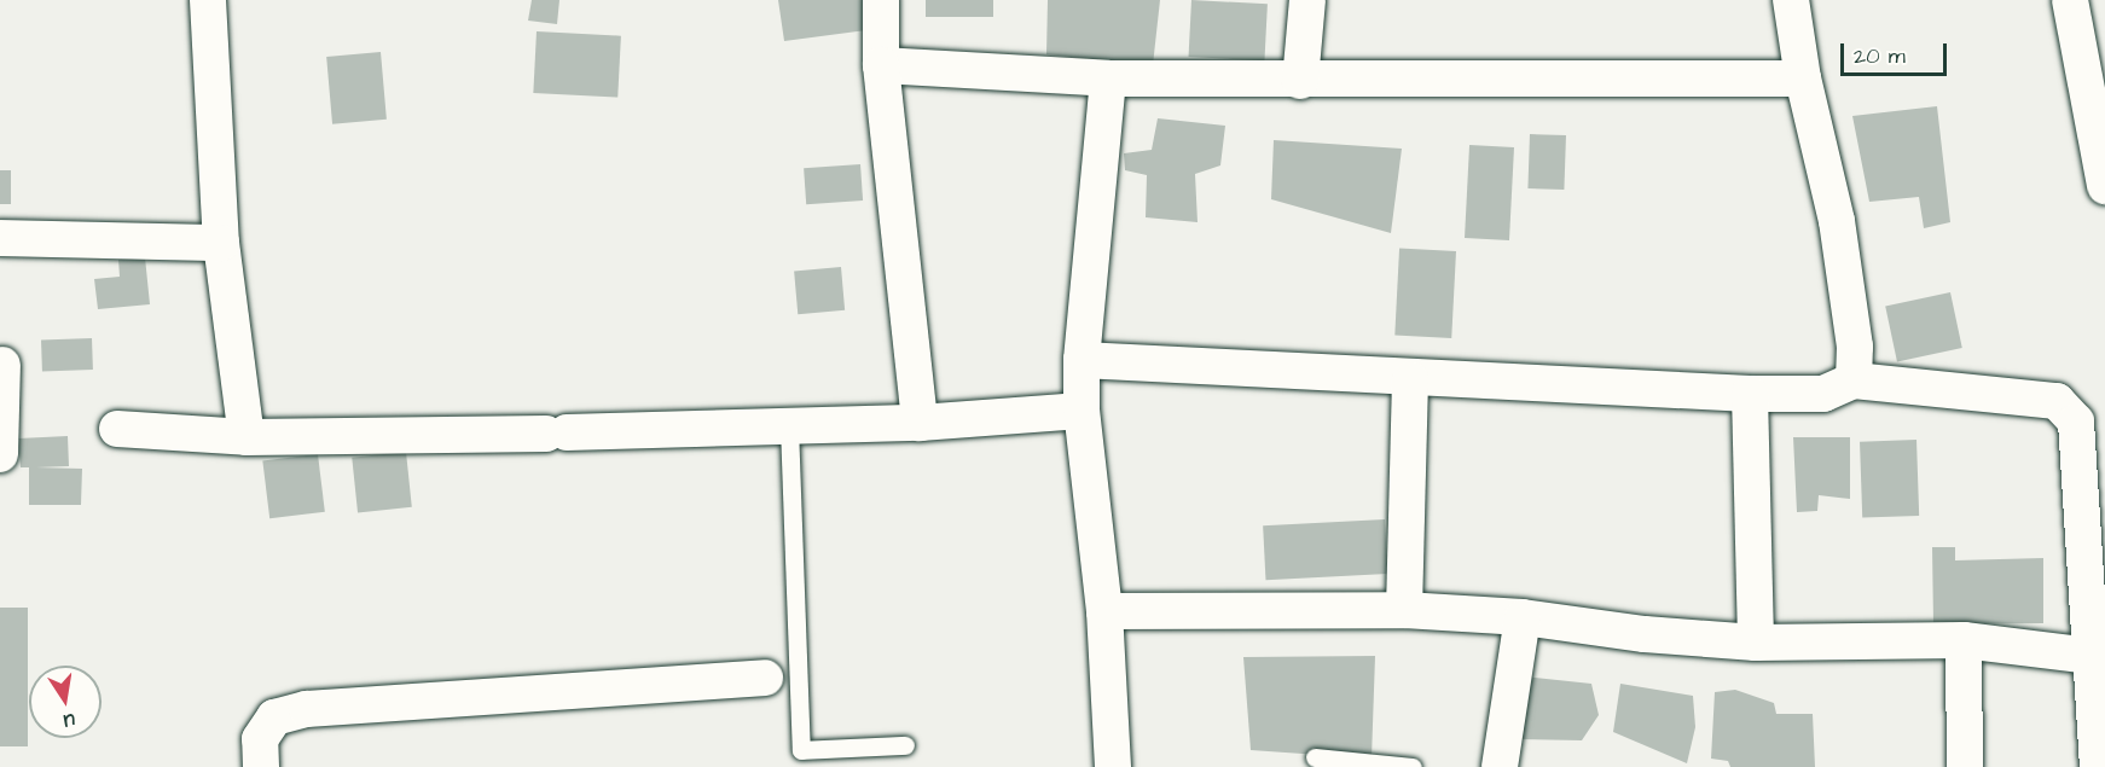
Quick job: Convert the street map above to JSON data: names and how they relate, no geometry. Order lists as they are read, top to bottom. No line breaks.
{"scale_bar":"20 m","north":"bottom"}
